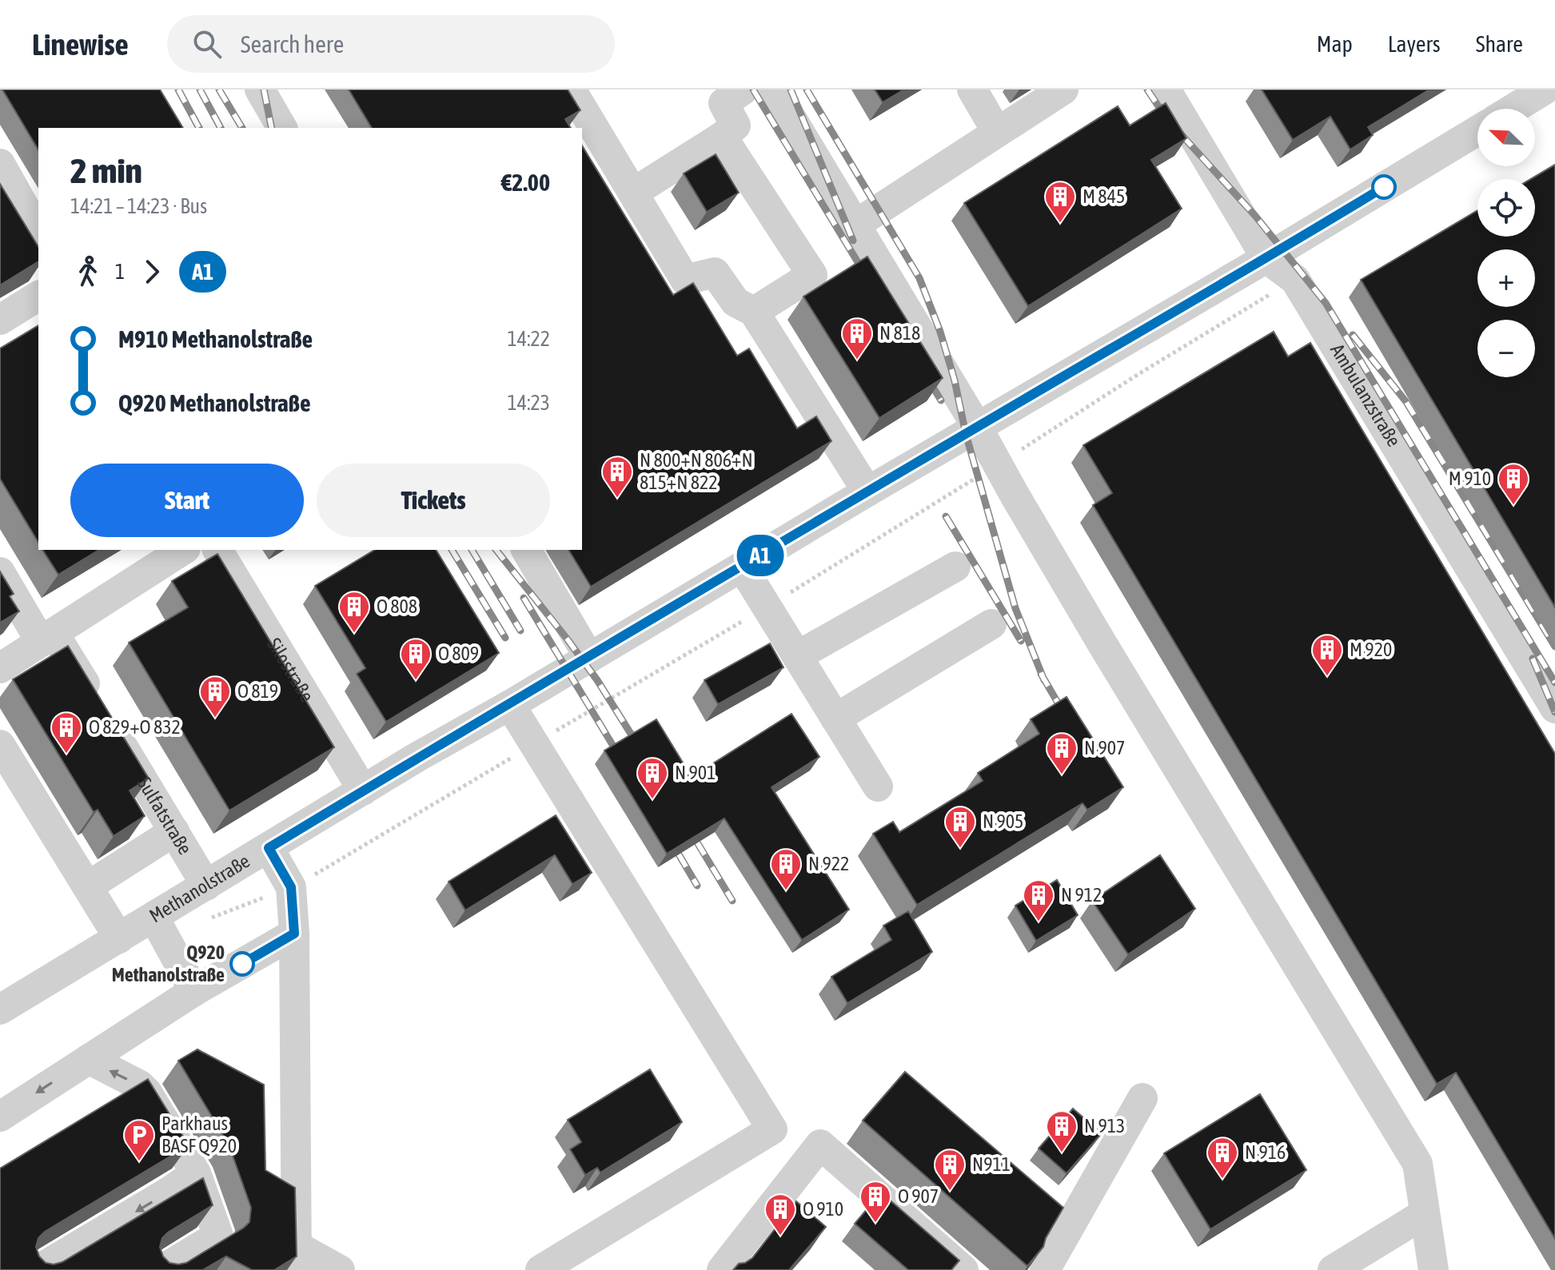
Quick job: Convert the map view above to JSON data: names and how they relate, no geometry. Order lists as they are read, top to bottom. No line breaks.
{"streets":{"street":["Ambulanzstraße","Silostraße","Sulfatstraße","Methanolstraße"]},"crossings":[["Ambulanzstraße","Methanolstraße"],["Silostraße","Methanolstraße"],["Sulfatstraße","Methanolstraße"]],"places":{"building":["M 845","N 818","N 800+N 806+N 815+N 822","M 910","O 808","M 920","O 809","O 819","O 829+O 832","N 907","N 901","N 905","N 922","N 912","N 913","N 916","N911","O 907","O 910"],"other":["Q920 Methanolstraße"],"parking":["Parkhaus BASF Q920"]},"lines":["bus line A1"],"north":"top left","page":{"header":"Linewise","search":"Search here","nav":["Map","Layers","Share"],"on_map":"A1","map_buttons":["+","−"],"heading":["2 min","14:21 – 14:23 · Bus","€2.00"],"legs":["1","A1"],"list":[{"name":"M910 Methanolstraße","value":"14:22"},{"name":"Q920 Methanolstraße","value":"14:23"}],"buttons":["Start","Tickets"]}}
